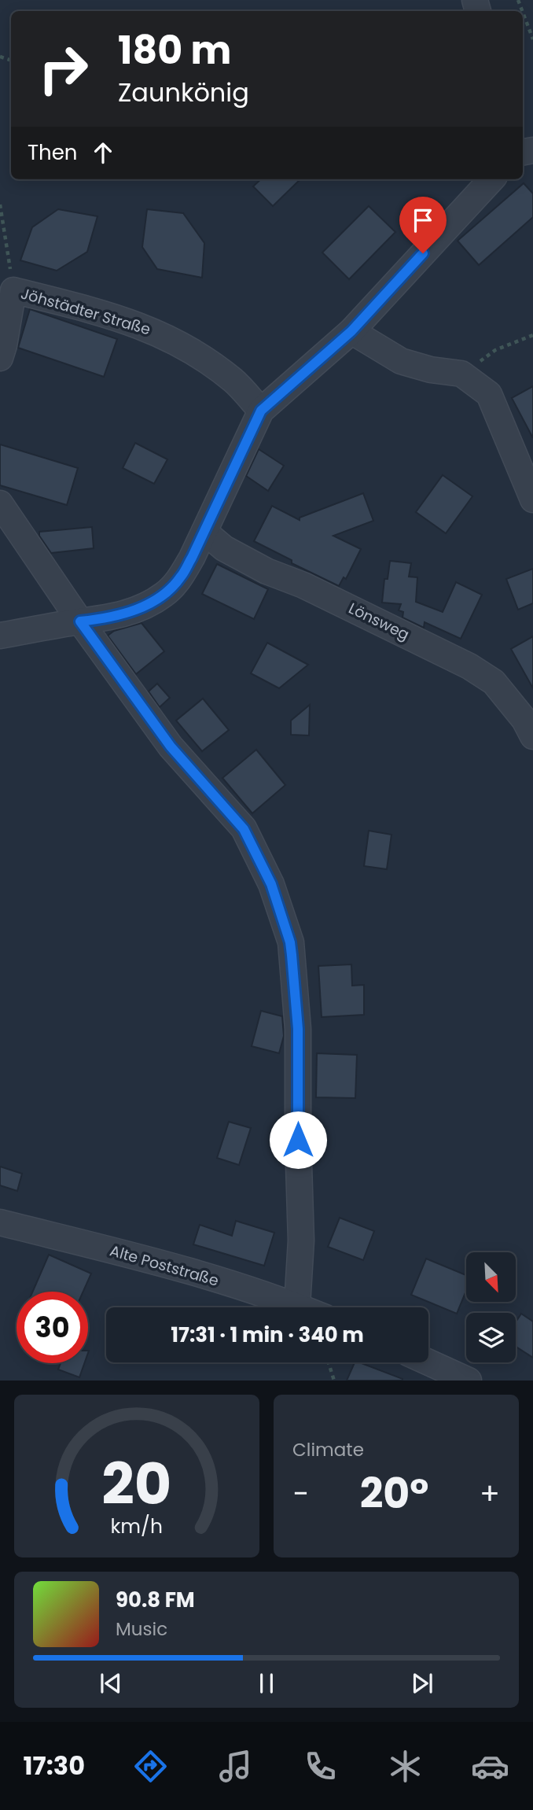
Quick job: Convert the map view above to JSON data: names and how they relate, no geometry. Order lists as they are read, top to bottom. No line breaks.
{"streets":{"street":["Jöhstädter Straße","Lönsweg","Alte Poststraße"]},"north":"bottom right","page":{"turn":["180 m","Zaunkönig"],"then":"Then","limit":"30","trip":"17:31 · 1 min · 340 m","tile":"Climate","heat":["−","20°","+"],"song":["90.8 FM","Music"],"tabs":"17:30","gauge":["20","km/h"]}}
